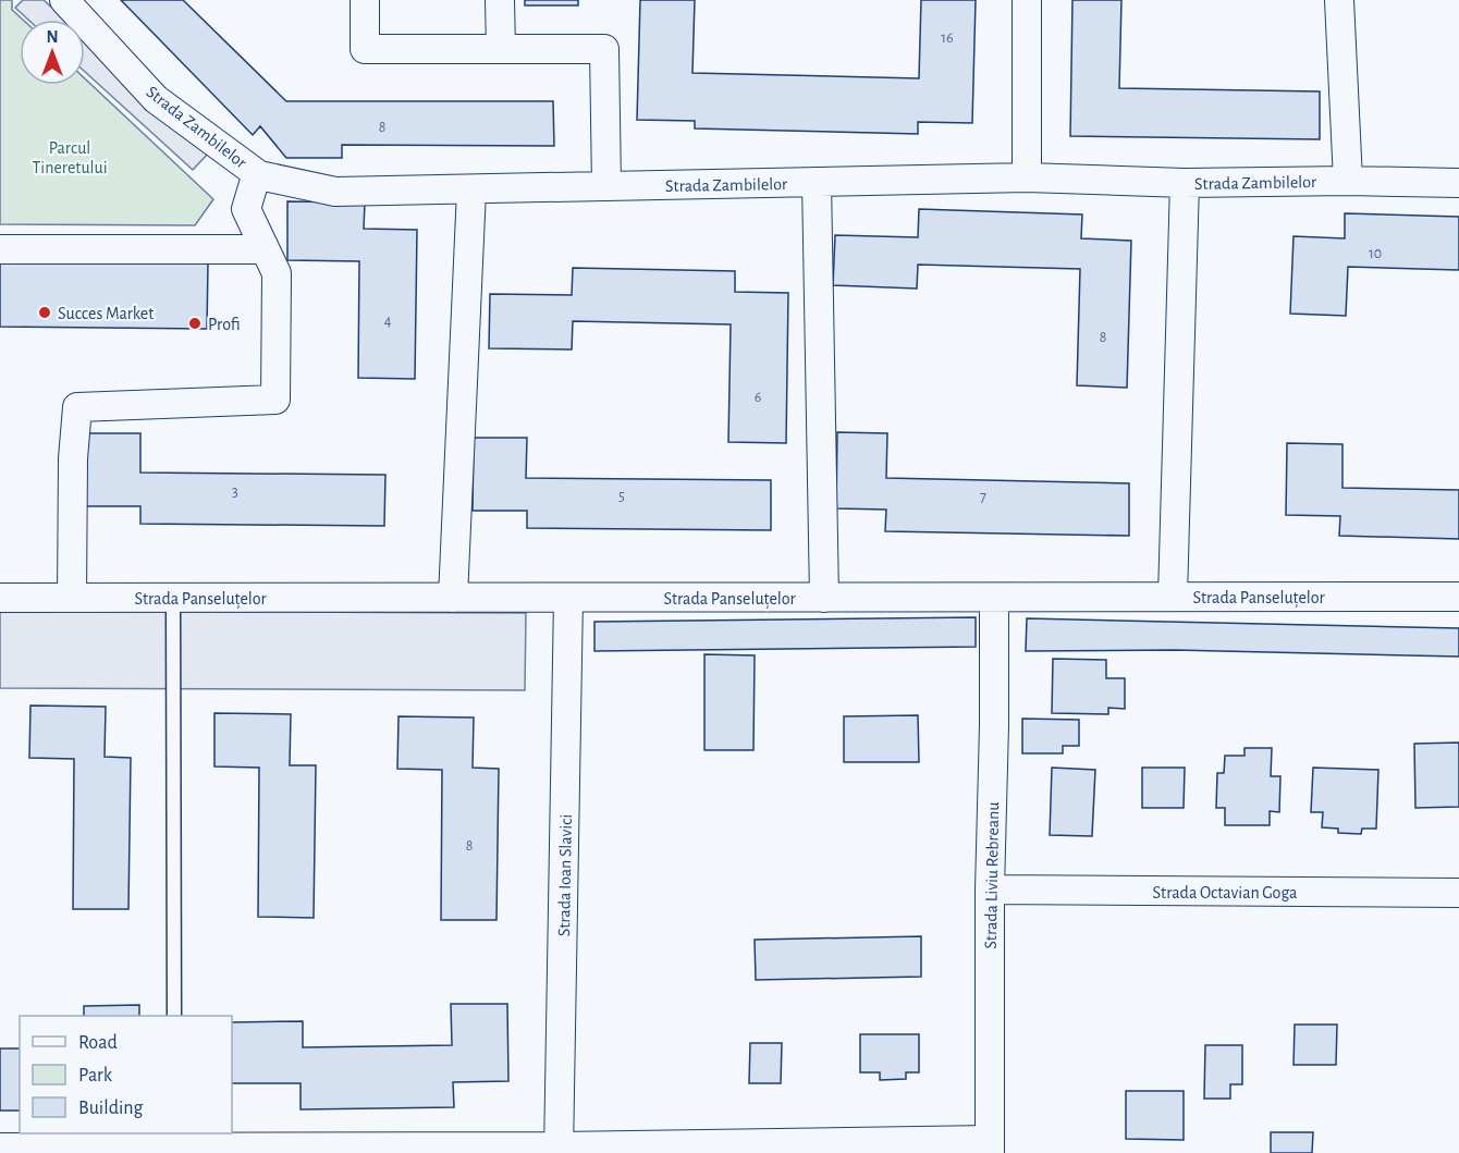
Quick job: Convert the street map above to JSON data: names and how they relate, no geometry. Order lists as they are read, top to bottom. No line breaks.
{"streets":{"street":["Strada Zambilelor","Strada Panseluțelor","Strada Ioan Slavici","Strada Liviu Rebreanu","Strada Octavian Goga"]},"crossings":[["Strada Panseluțelor","Strada Ioan Slavici"],["Strada Panseluțelor","Strada Liviu Rebreanu"],["Strada Liviu Rebreanu","Strada Octavian Goga"]],"parks":["Parcul Tineretului"],"places":["Succes Market","Profi"],"house_numbers":["16","8","10","4","8","6","3","5","7","8"],"legend":["Road","Park","Building"],"north":"top"}
